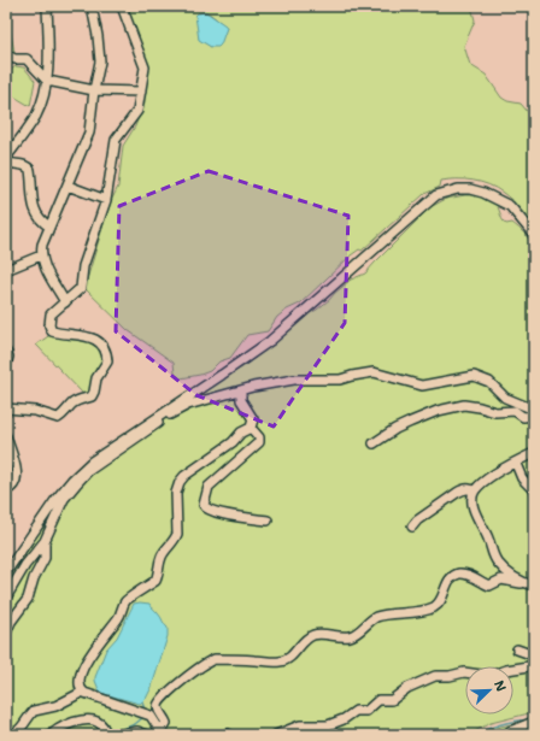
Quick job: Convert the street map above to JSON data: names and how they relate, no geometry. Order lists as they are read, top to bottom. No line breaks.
{"north":"top right"}
